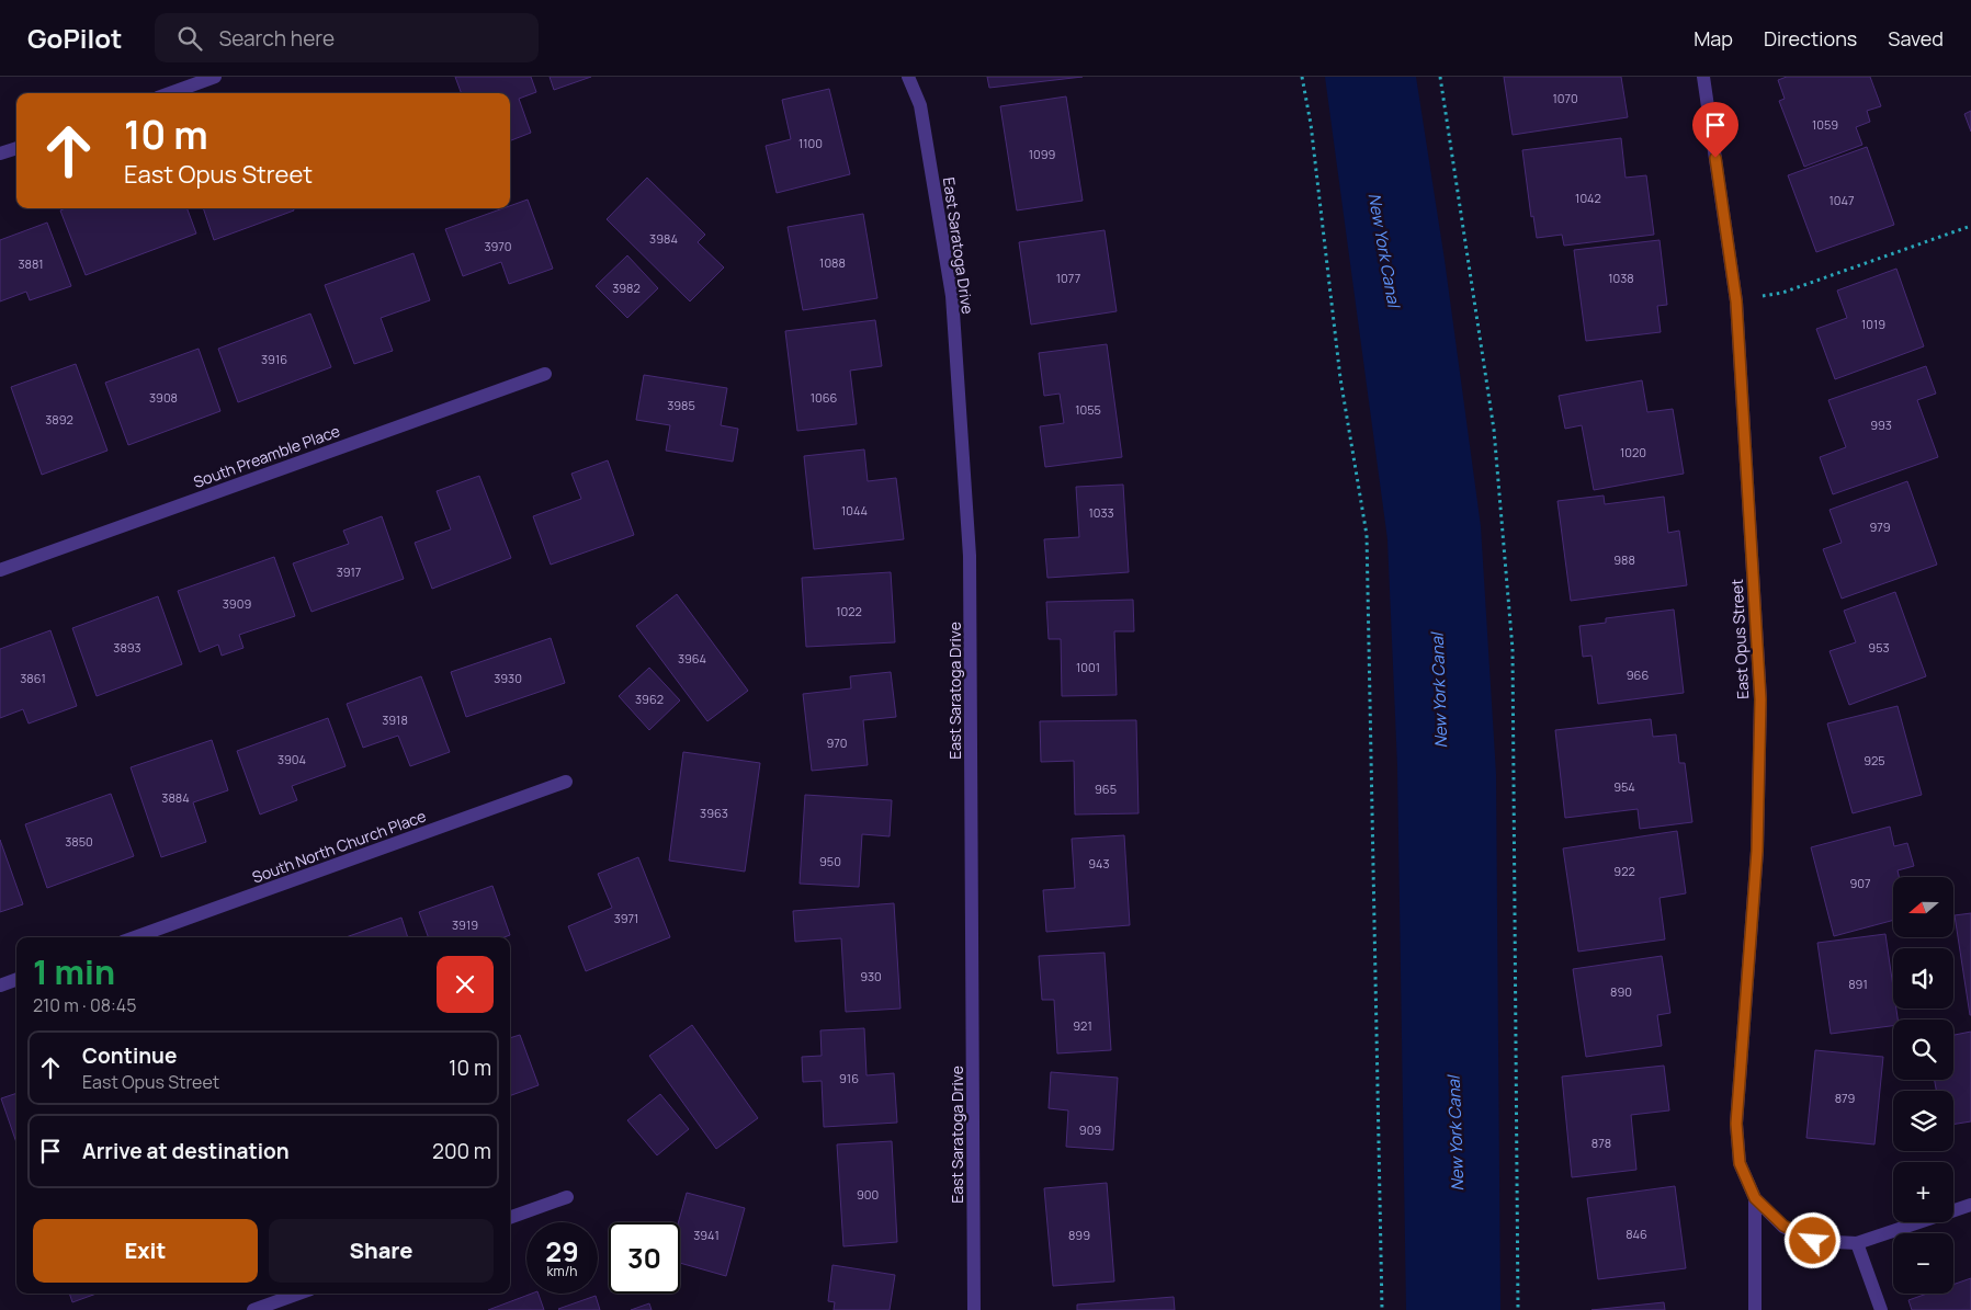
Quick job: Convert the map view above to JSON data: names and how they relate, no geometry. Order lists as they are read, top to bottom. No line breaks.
{"streets":{"street":["East Saratoga Drive","South Preamble Place","East Opus Street","South North Church Place"]},"water":["New York Canal"],"house_numbers":["1070","1059","1100","1099","1042","1047","3984","3970","1088","3881","1077","1038","3982","1019","3916","3908","1066","3985","1055","3892","993","1020","1044","1033","979","988","3917","3909","1022","3893","953","3964","1001","966","3861","3930","3962","3918","970","3904","925","954","965","3884","3963","3850","950","943","922","907","3971","3919","930","891","890","921","916","879","909","878","900","846","3941","899"],"north":"left","page":{"header":"GoPilot","search":"Search here","nav":["Map","Directions","Saved"],"turn":["10 m","East Opus Street"],"map_buttons":["+","−"],"heading":["1 min","210 m · 08:45"],"list":[{"name":"Continue","note":"East Opus Street","value":"10 m"},{"name":"Arrive at destination","value":"200 m"}],"buttons":["Exit","Share"],"speed":"29 km/h","limit":"30"}}
